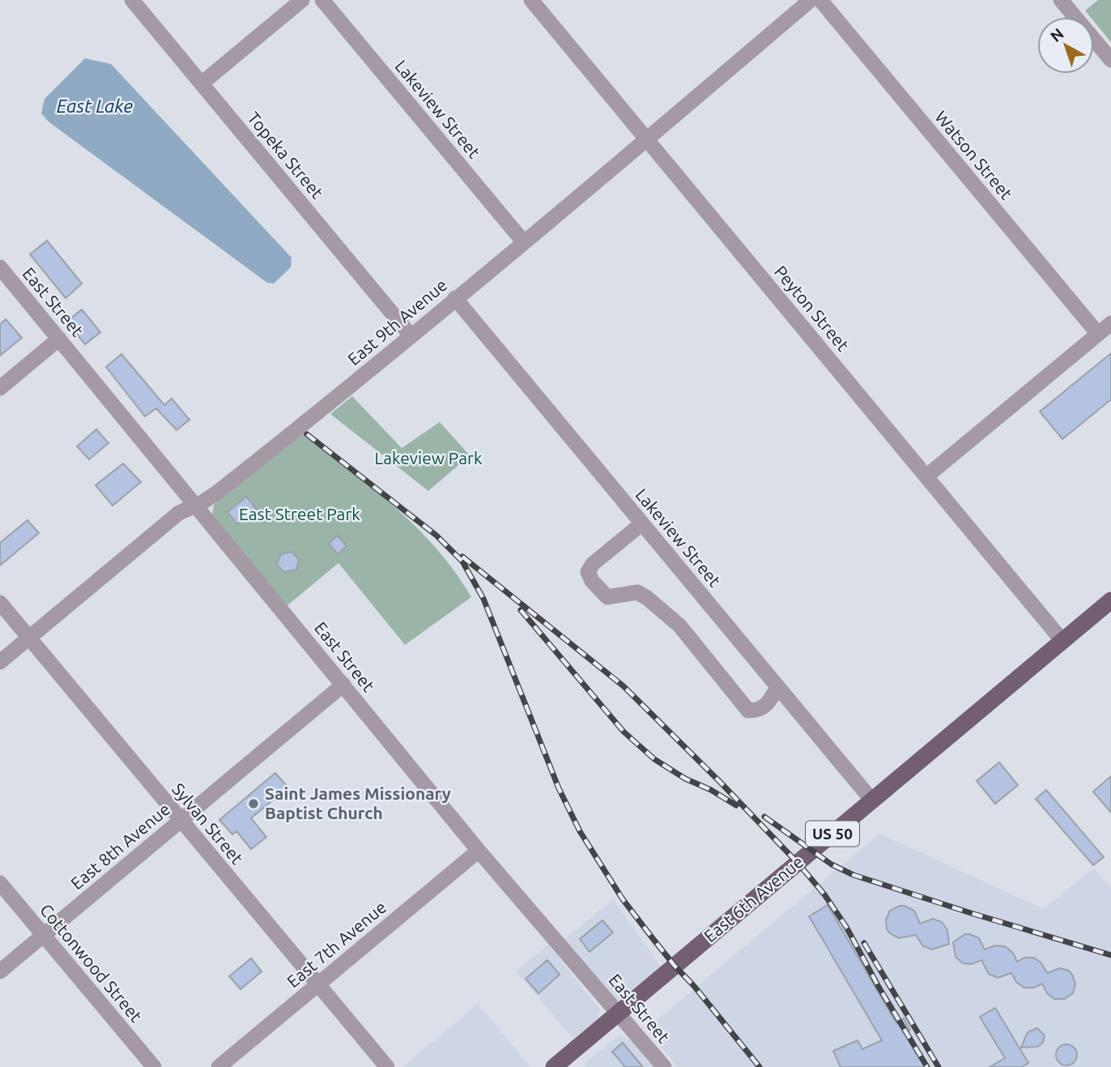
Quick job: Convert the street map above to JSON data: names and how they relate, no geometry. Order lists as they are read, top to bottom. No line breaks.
{"streets":{"main road":["US 50","East 6th Avenue"],"street":["Lakeview Street","Topeka Street","Watson Street","East Street","Peyton Street","East 9th Avenue","Sylvan Street","East 8th Avenue","East 7th Avenue","Cottonwood Street"]},"crossings":[["Lakeview Street","East 9th Avenue"],["Lakeview Street","East 6th Avenue"],["Topeka Street","East 9th Avenue"],["East Street","East 9th Avenue"],["East Street","East 8th Avenue"],["East Street","East 6th Avenue"],["East Street","East 7th Avenue"],["Peyton Street","East 9th Avenue"],["Peyton Street","East 6th Avenue"],["East 9th Avenue","Sylvan Street"],["Sylvan Street","East 8th Avenue"],["Sylvan Street","East 7th Avenue"],["East 8th Avenue","Cottonwood Street"]],"water":["East Lake"],"parks":["Lakeview Park","East Street Park"],"places":["Saint James Missionary Baptist Church"],"north":"top left"}
